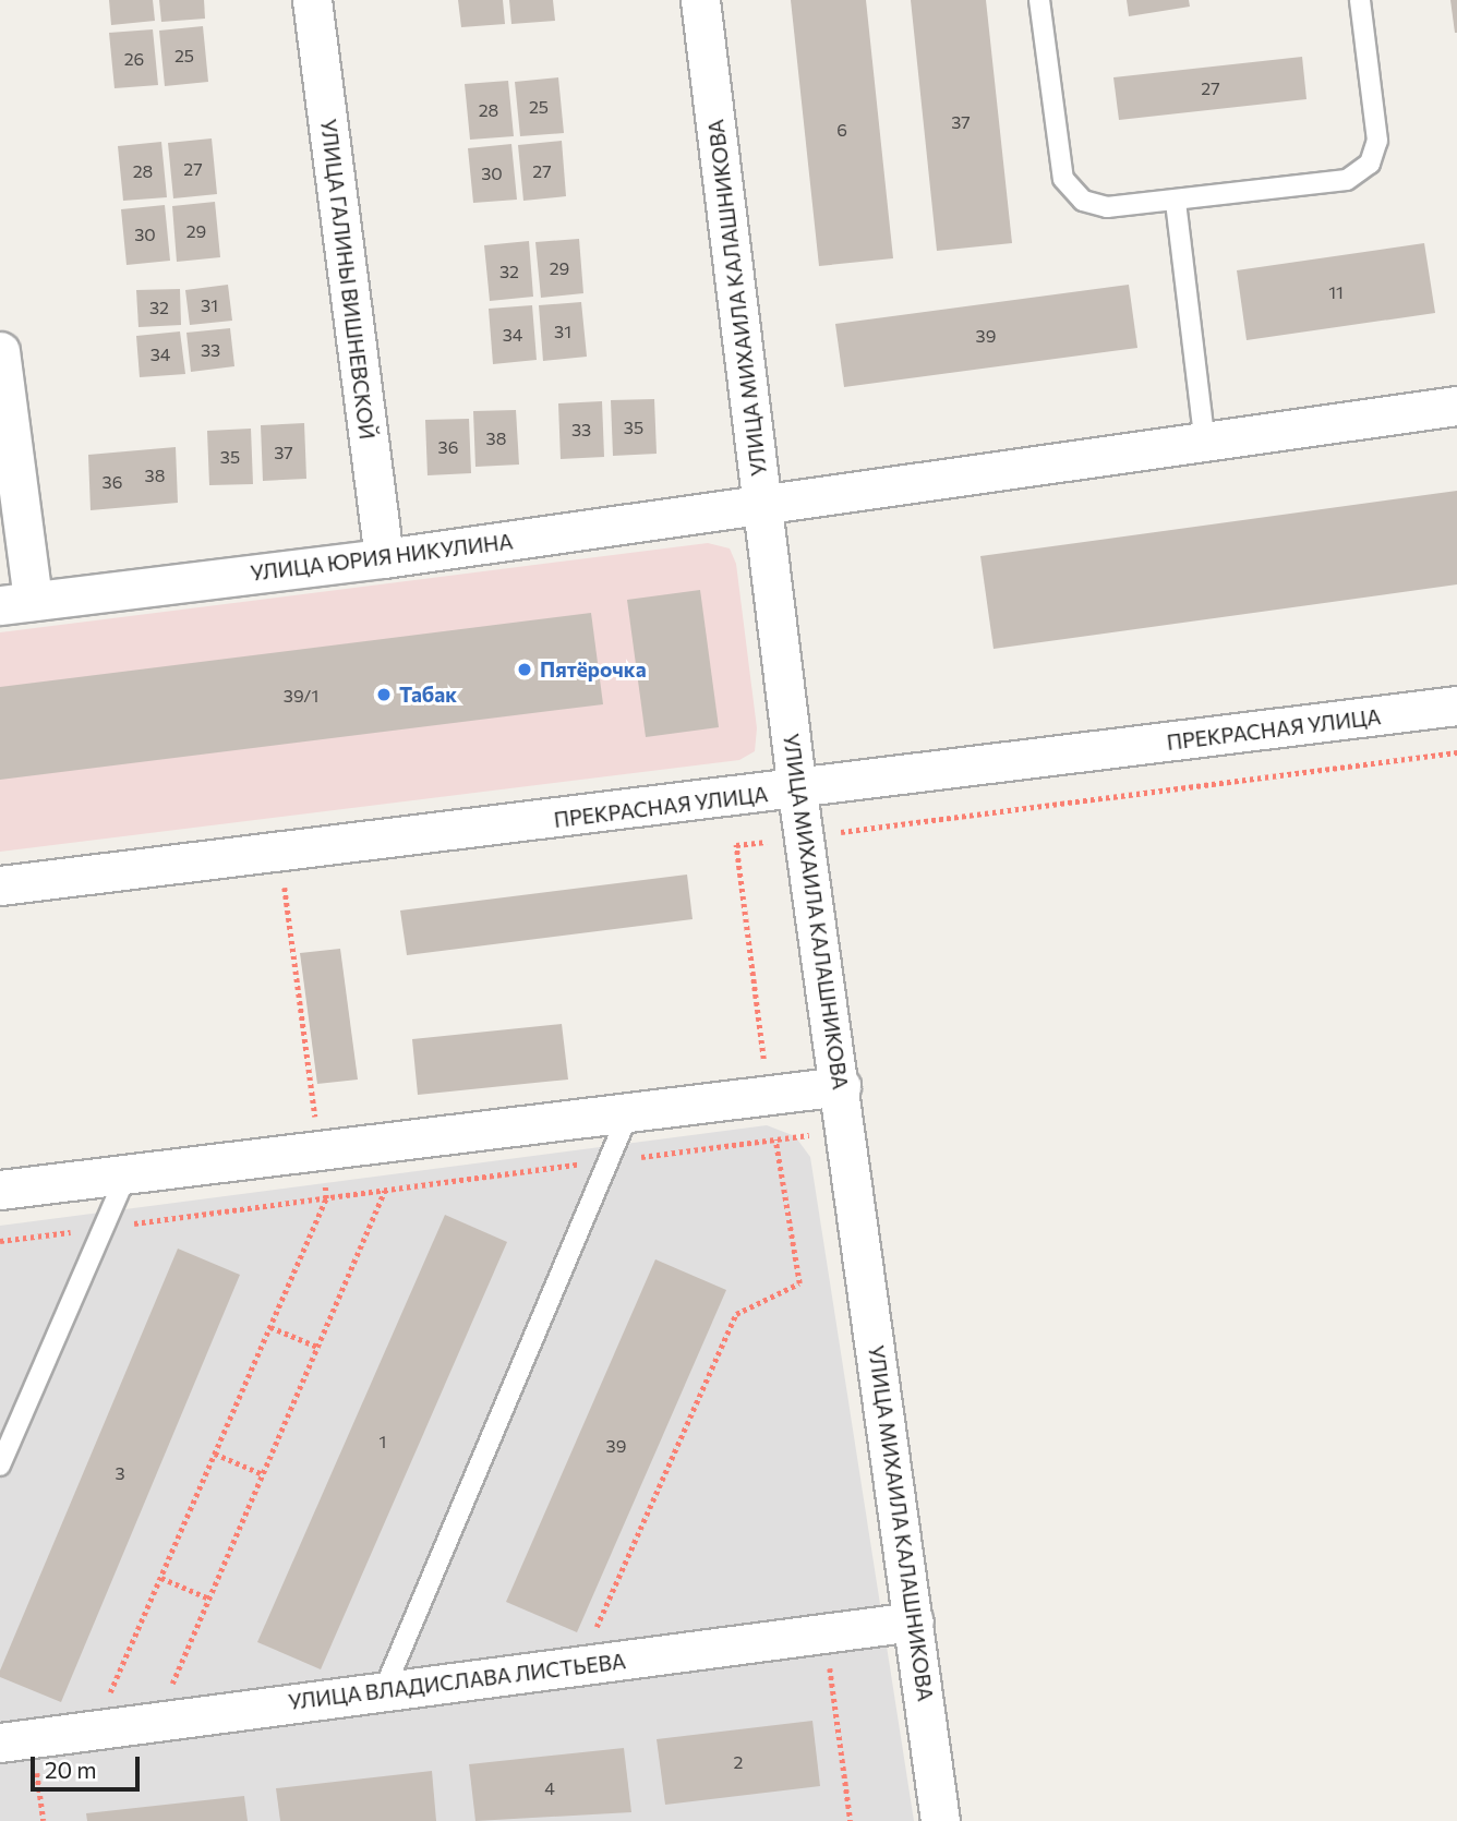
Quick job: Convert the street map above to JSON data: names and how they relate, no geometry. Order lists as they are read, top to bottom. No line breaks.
{"streets":{"street":["УЛИЦА ГАЛИНЫ ВИШНЕВСКОЙ","УЛИЦА МИХАИЛА КАЛАШНИКОВА","УЛИЦА ЮРИЯ НИКУЛИНА","ПРЕКРАСНАЯ УЛИЦА","УЛИЦА ВЛАДИСЛАВА ЛИСТЬЕВА"]},"crossings":[["УЛИЦА ГАЛИНЫ ВИШНЕВСКОЙ","УЛИЦА ЮРИЯ НИКУЛИНА"],["УЛИЦА МИХАИЛА КАЛАШНИКОВА","УЛИЦА ЮРИЯ НИКУЛИНА"],["УЛИЦА МИХАИЛА КАЛАШНИКОВА","ПРЕКРАСНАЯ УЛИЦА"],["УЛИЦА МИХАИЛА КАЛАШНИКОВА","УЛИЦА ВЛАДИСЛАВА ЛИСТЬЕВА"]],"places":["Пятёрочка","Табак"],"house_numbers":["25","26","27","25","28","37","6","27","28","27","30","29","30","29","32","11","31","32","31","34","39","33","34","35","33","38","36","37","35","38","36","39/1","1","39","3","2","4"],"scale_bar":"20 m"}
